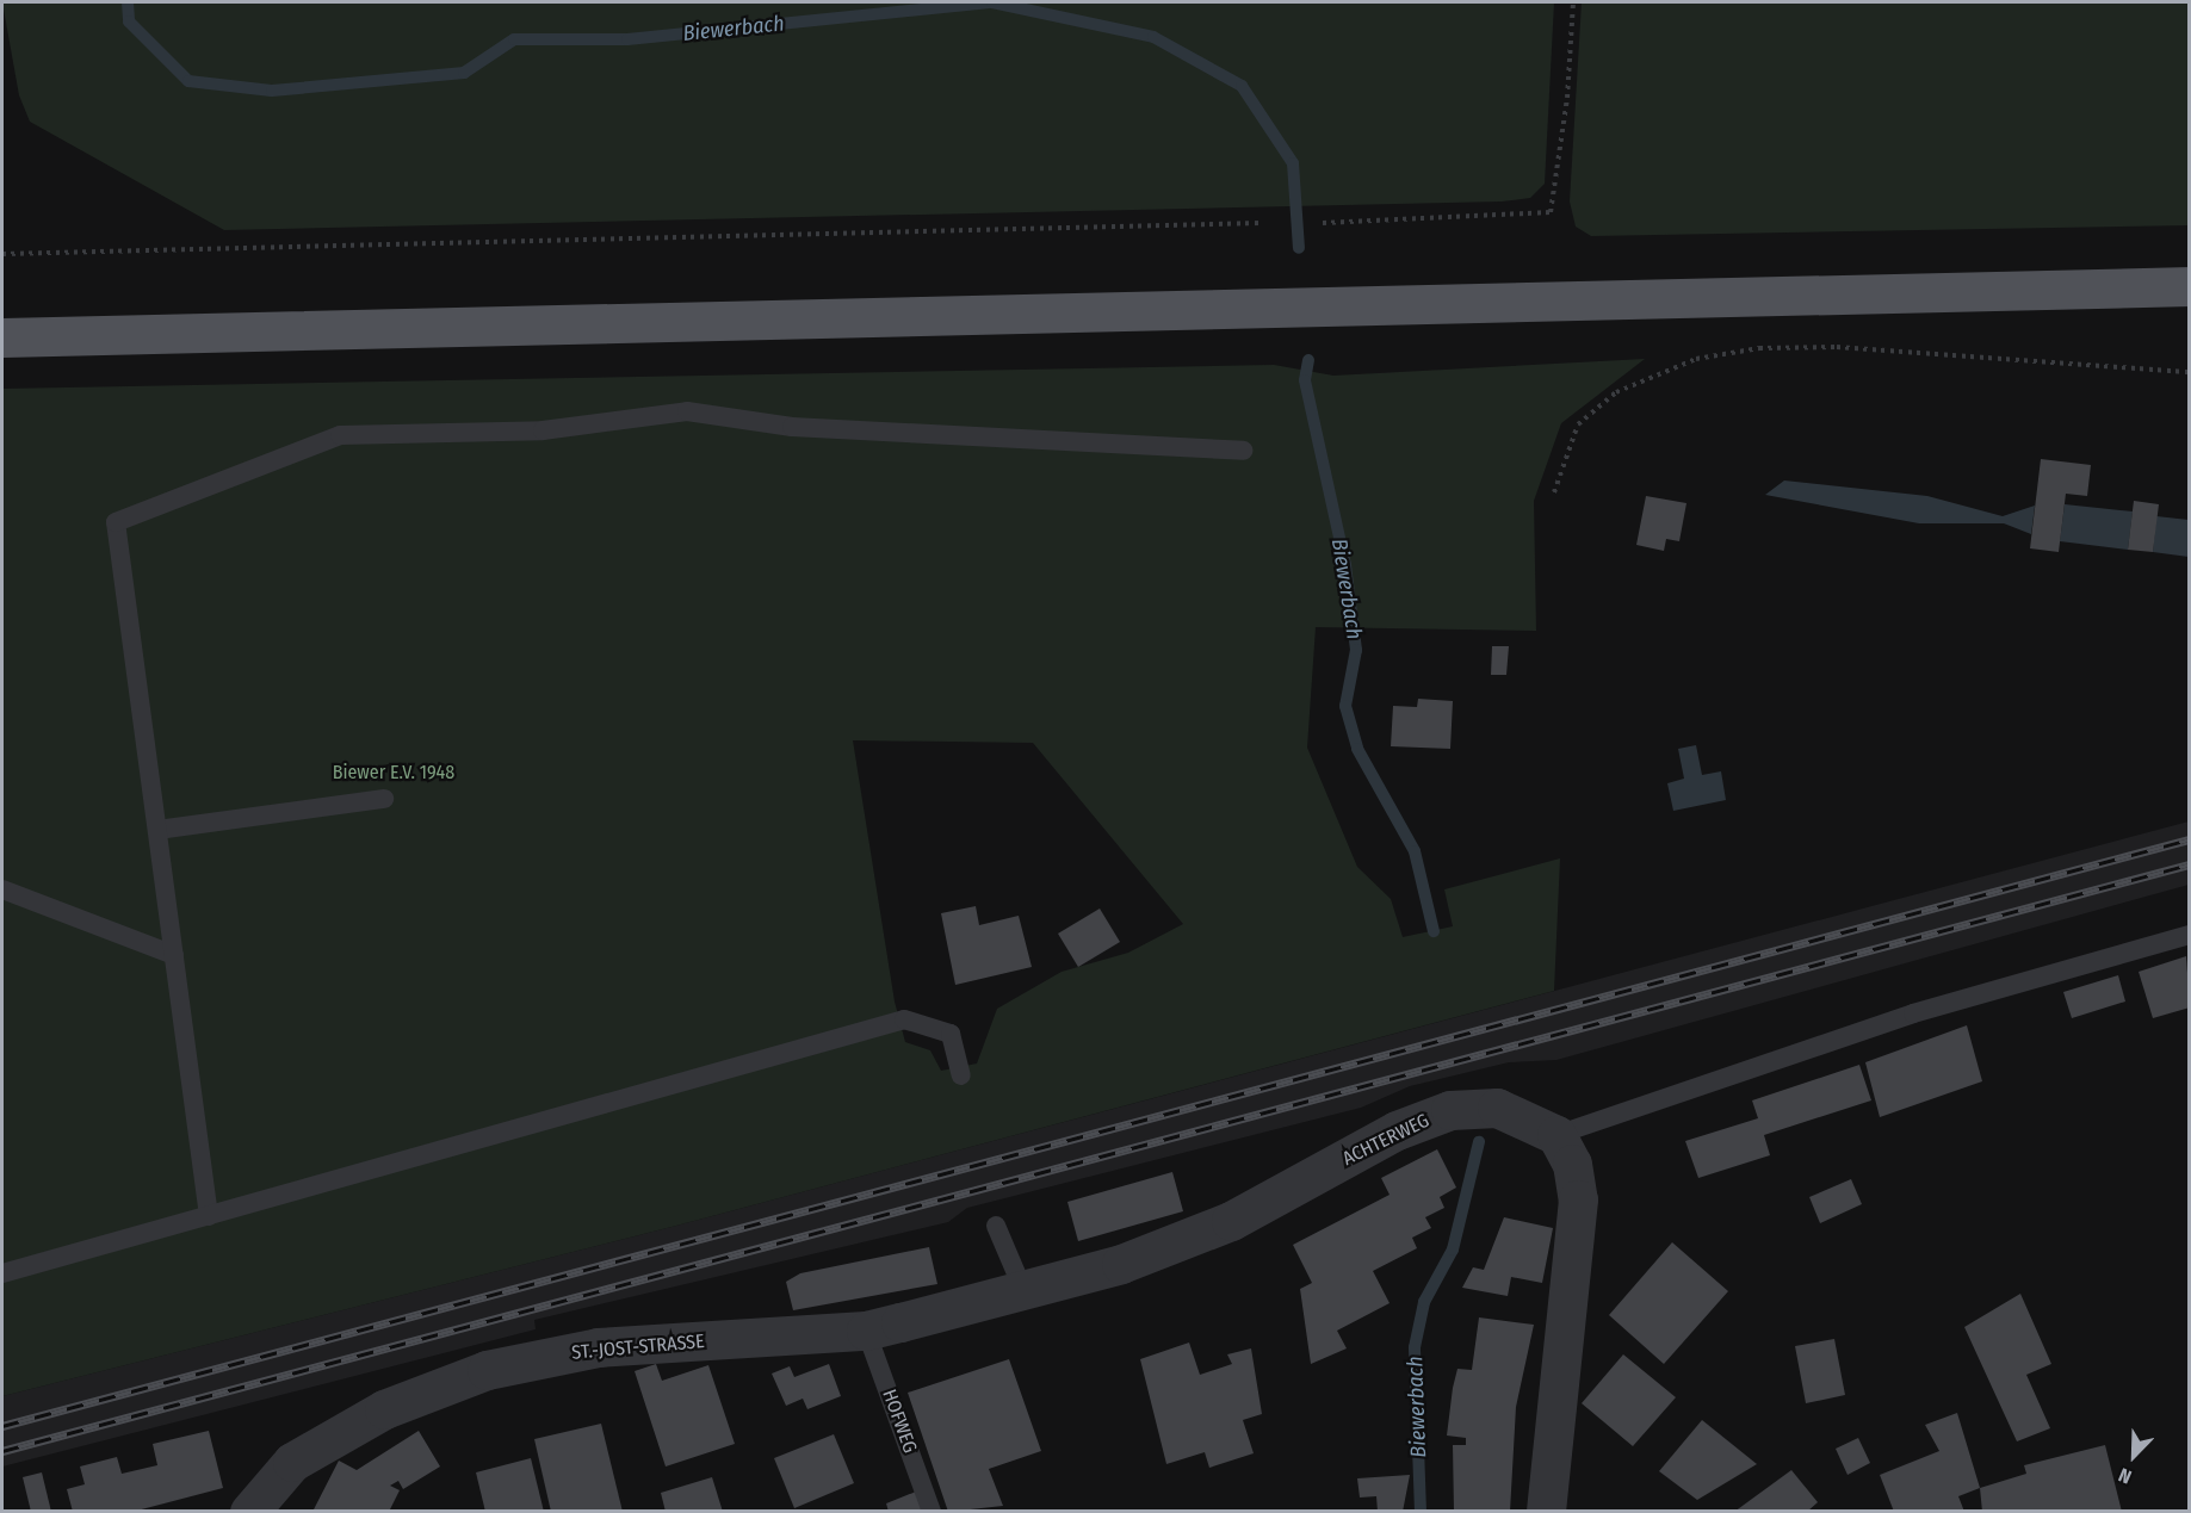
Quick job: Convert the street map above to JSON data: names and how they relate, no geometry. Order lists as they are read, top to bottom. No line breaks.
{"streets":{"street":["ACHTERWEG","ST.-JOST-STRASSE"],"lane":["HOFWEG"]},"crossings":[["ACHTERWEG","ST.-JOST-STRASSE"],["ST.-JOST-STRASSE","HOFWEG"]],"water":["Biewerbach"],"parks":["Biewer E.V. 1948"],"north":"bottom left"}
